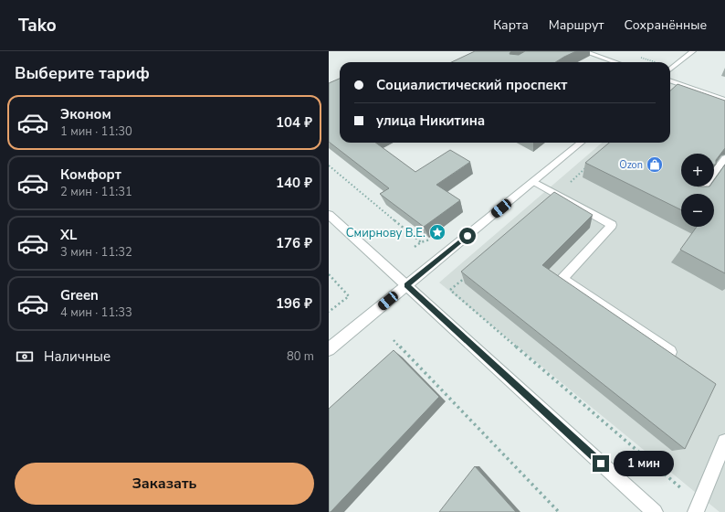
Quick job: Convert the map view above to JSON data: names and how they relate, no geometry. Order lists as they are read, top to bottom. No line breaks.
{"places":{"shop":["Ozon"],"place":["Смирнову В.Е."]},"page":{"header":"Tako","nav":["Карта","Маршрут","Сохранённые"],"heading":"Выберите тариф","banner":["Социалистический проспект","улица Никитина"],"list":[{"name":"Эконом","note":"1 мин · 11:30","value":"104 ₽"},{"name":"Комфорт","note":"2 мин · 11:31","value":"140 ₽"},{"name":"XL","note":"3 мин · 11:32","value":"176 ₽"},{"name":"Green","note":"4 мин · 11:33","value":"196 ₽"}],"map_buttons":["+","−"],"pay":["Наличные","80 m"],"bubble":"1 мин","buttons":"Заказать"}}
